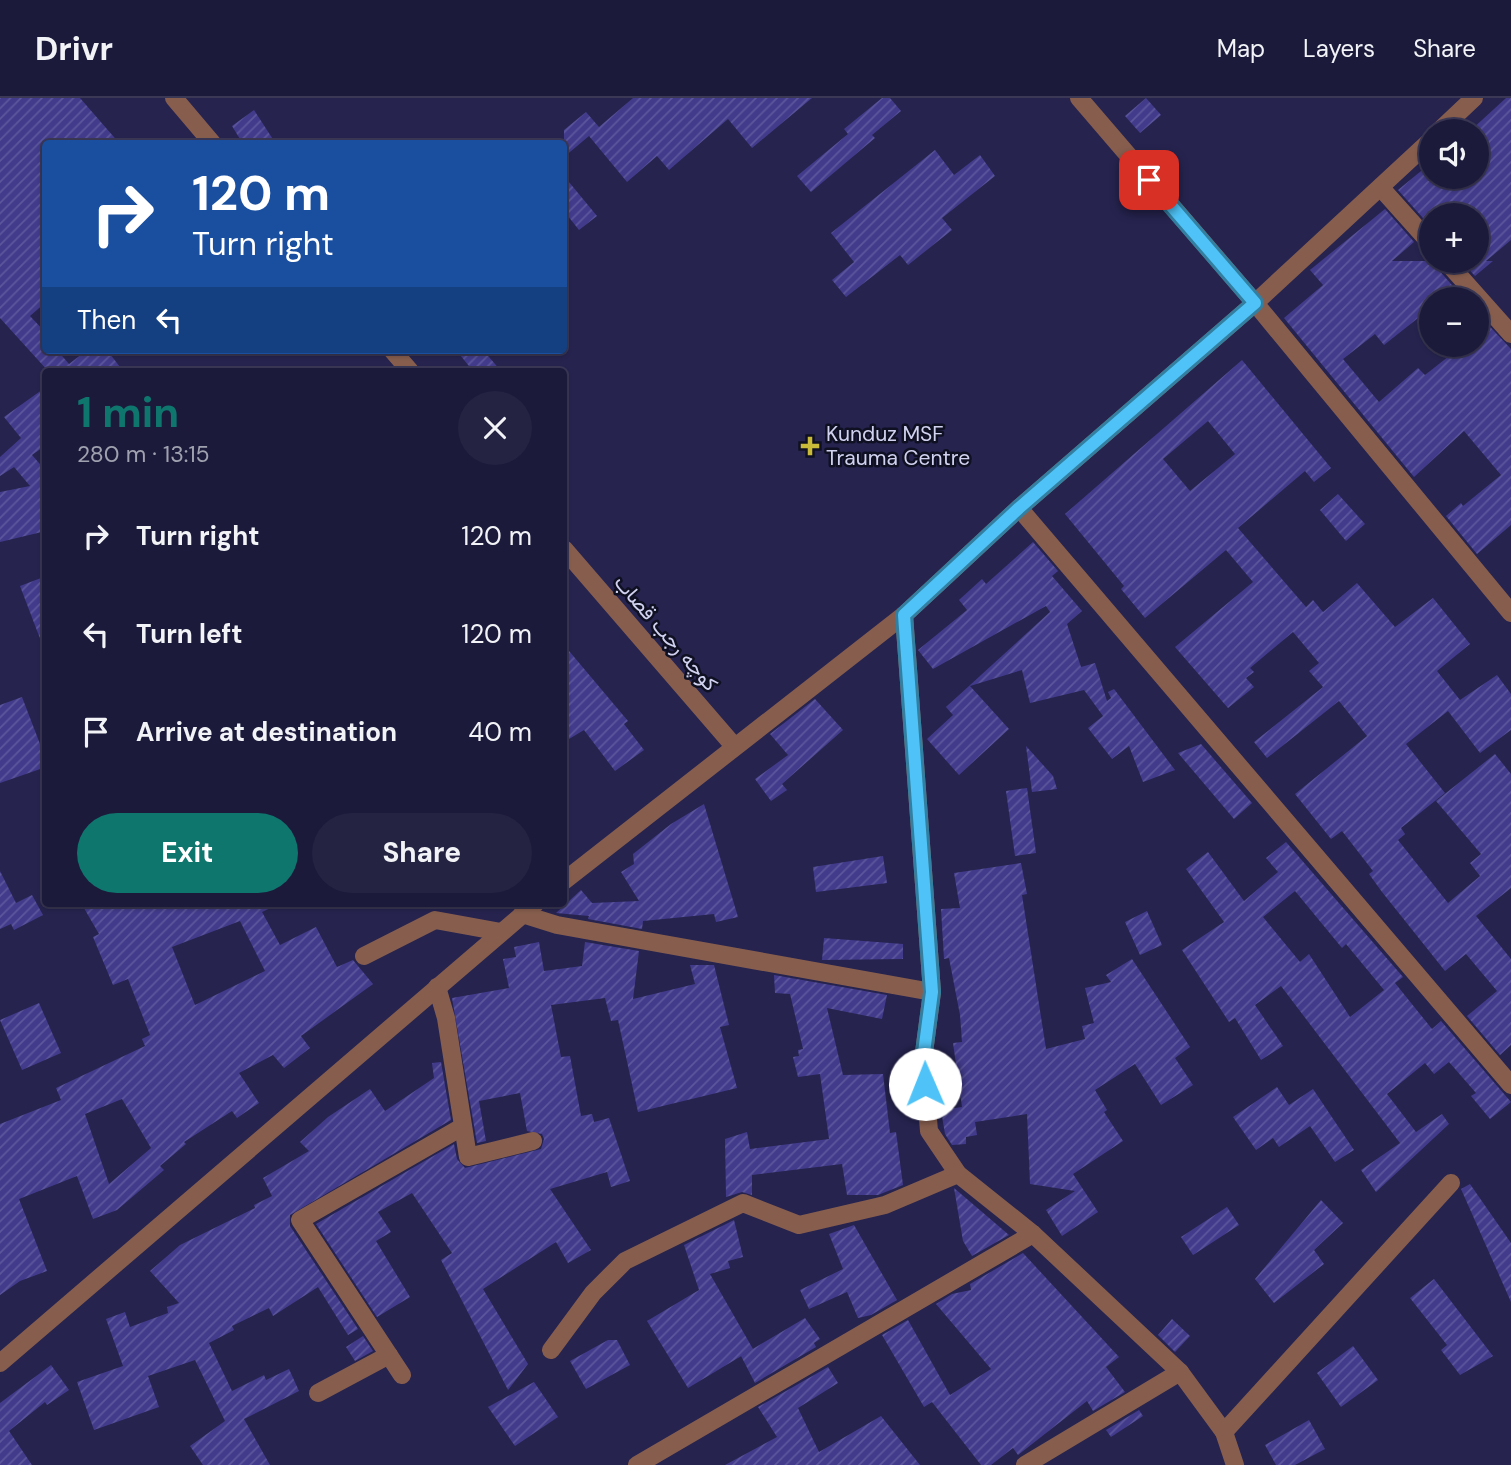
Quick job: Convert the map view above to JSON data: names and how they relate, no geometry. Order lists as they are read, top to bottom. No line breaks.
{"streets":{"street":["کوچه رجب قصاب"]},"places":{"health":["Kunduz MSF Trauma Centre"]},"page":{"header":"Drivr","nav":["Map","Layers","Share"],"map_buttons":["+","−"],"turn":["120 m","Turn right"],"then":"Then","heading":["1 min","280 m · 13:15"],"list":[{"name":"Turn right","value":"120 m"},{"name":"Turn left","value":"120 m"},{"name":"Arrive at destination","value":"40 m"}],"buttons":["Exit","Share"]}}
